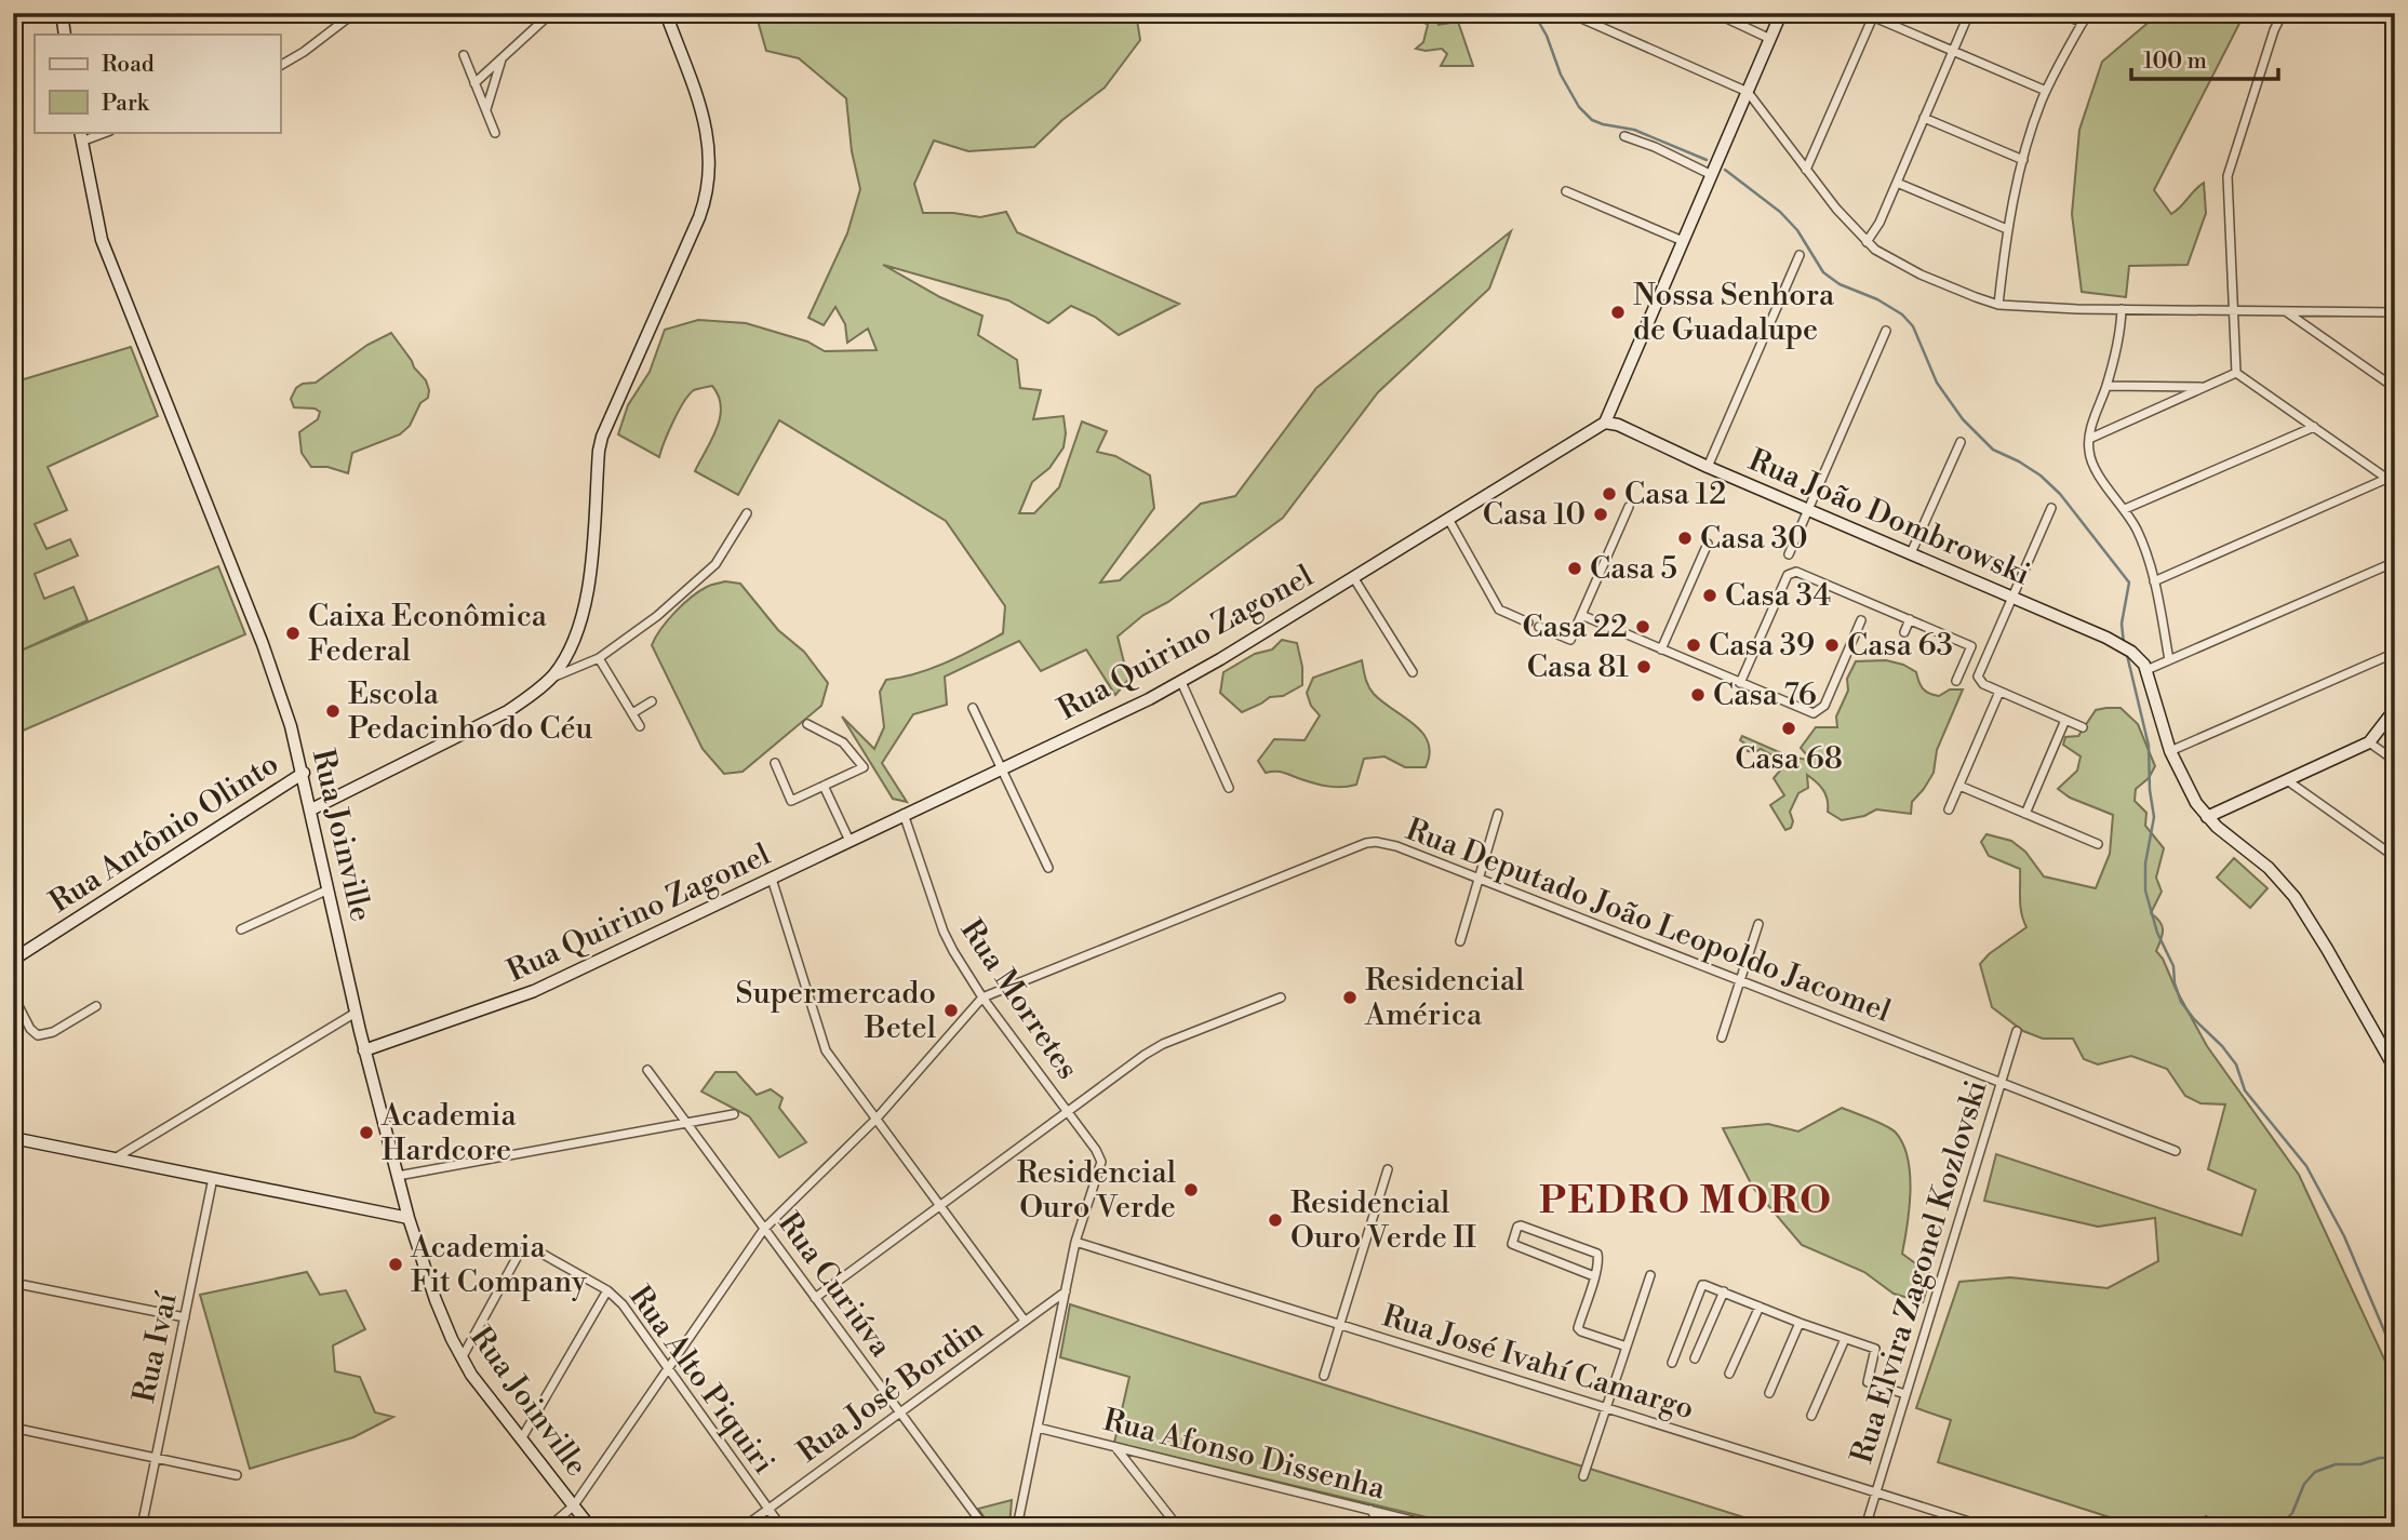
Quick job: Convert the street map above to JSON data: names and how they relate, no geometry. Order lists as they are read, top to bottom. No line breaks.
{"streets":{"street":["Rua João Dombrowski","Rua Quirino Zagonel","Rua Antônio Olinto","Rua Joinville","Rua Deputado João Leopoldo Jacomel","Rua Morretes","Rua Elvira Zagonel Kozlovski","Rua Curiúva","Rua Ivaí","Rua José Ivahí Camargo","Rua Alto Piquiri","Rua José Bordin","Rua Afonso Dissenha"]},"crossings":[["Rua João Dombrowski","Rua Quirino Zagonel"],["Rua Quirino Zagonel","Rua Joinville"],["Rua Quirino Zagonel","Rua Morretes"],["Rua Antônio Olinto","Rua Joinville"],["Rua Joinville","Rua Deputado João Leopoldo Jacomel"],["Rua Joinville","Rua Alto Piquiri"],["Rua Deputado João Leopoldo Jacomel","Rua Morretes"],["Rua Deputado João Leopoldo Jacomel","Rua Elvira Zagonel Kozlovski"],["Rua Deputado João Leopoldo Jacomel","Rua Curiúva"],["Rua Deputado João Leopoldo Jacomel","Rua Alto Piquiri"],["Rua Morretes","Rua José Ivahí Camargo"],["Rua Elvira Zagonel Kozlovski","Rua José Ivahí Camargo"],["Rua Curiúva","Rua José Bordin"],["Rua Alto Piquiri","Rua José Bordin"]],"districts":["PEDRO MORO"],"places":["Nossa Senhora de Guadalupe","Casa 12","Casa 10","Casa 30","Casa 5","Casa 34","Casa 22","Caixa Econômica Federal","Casa 39","Casa 63","Casa 81","Casa 76","Escola Pedacinho do Céu","Casa 68","Residencial América","Supermercado Betel","Academia Hardcore","Residencial Ouro Verde","Residencial Ouro Verde II","Academia Fit Company"],"legend":["Road","Park"],"scale_bar":"100 m"}
